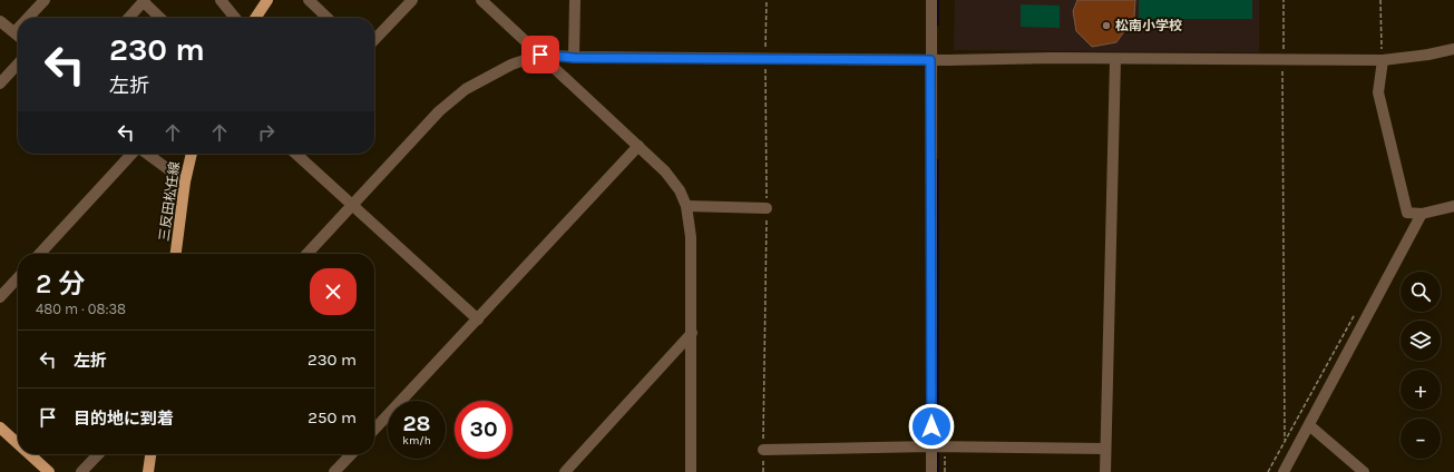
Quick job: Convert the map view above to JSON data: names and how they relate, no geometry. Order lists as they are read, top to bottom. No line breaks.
{"streets":{"main road":["三反田松任線"]},"places":["松南小学校"],"page":{"turn":["230 m","左折"],"heading":["2 分","480 m · 08:38"],"map_buttons":["+","−"],"list":[{"name":"左折","value":"230 m"},{"name":"目的地に到着","value":"250 m"}],"speed":"28 km/h","limit":"30"}}
